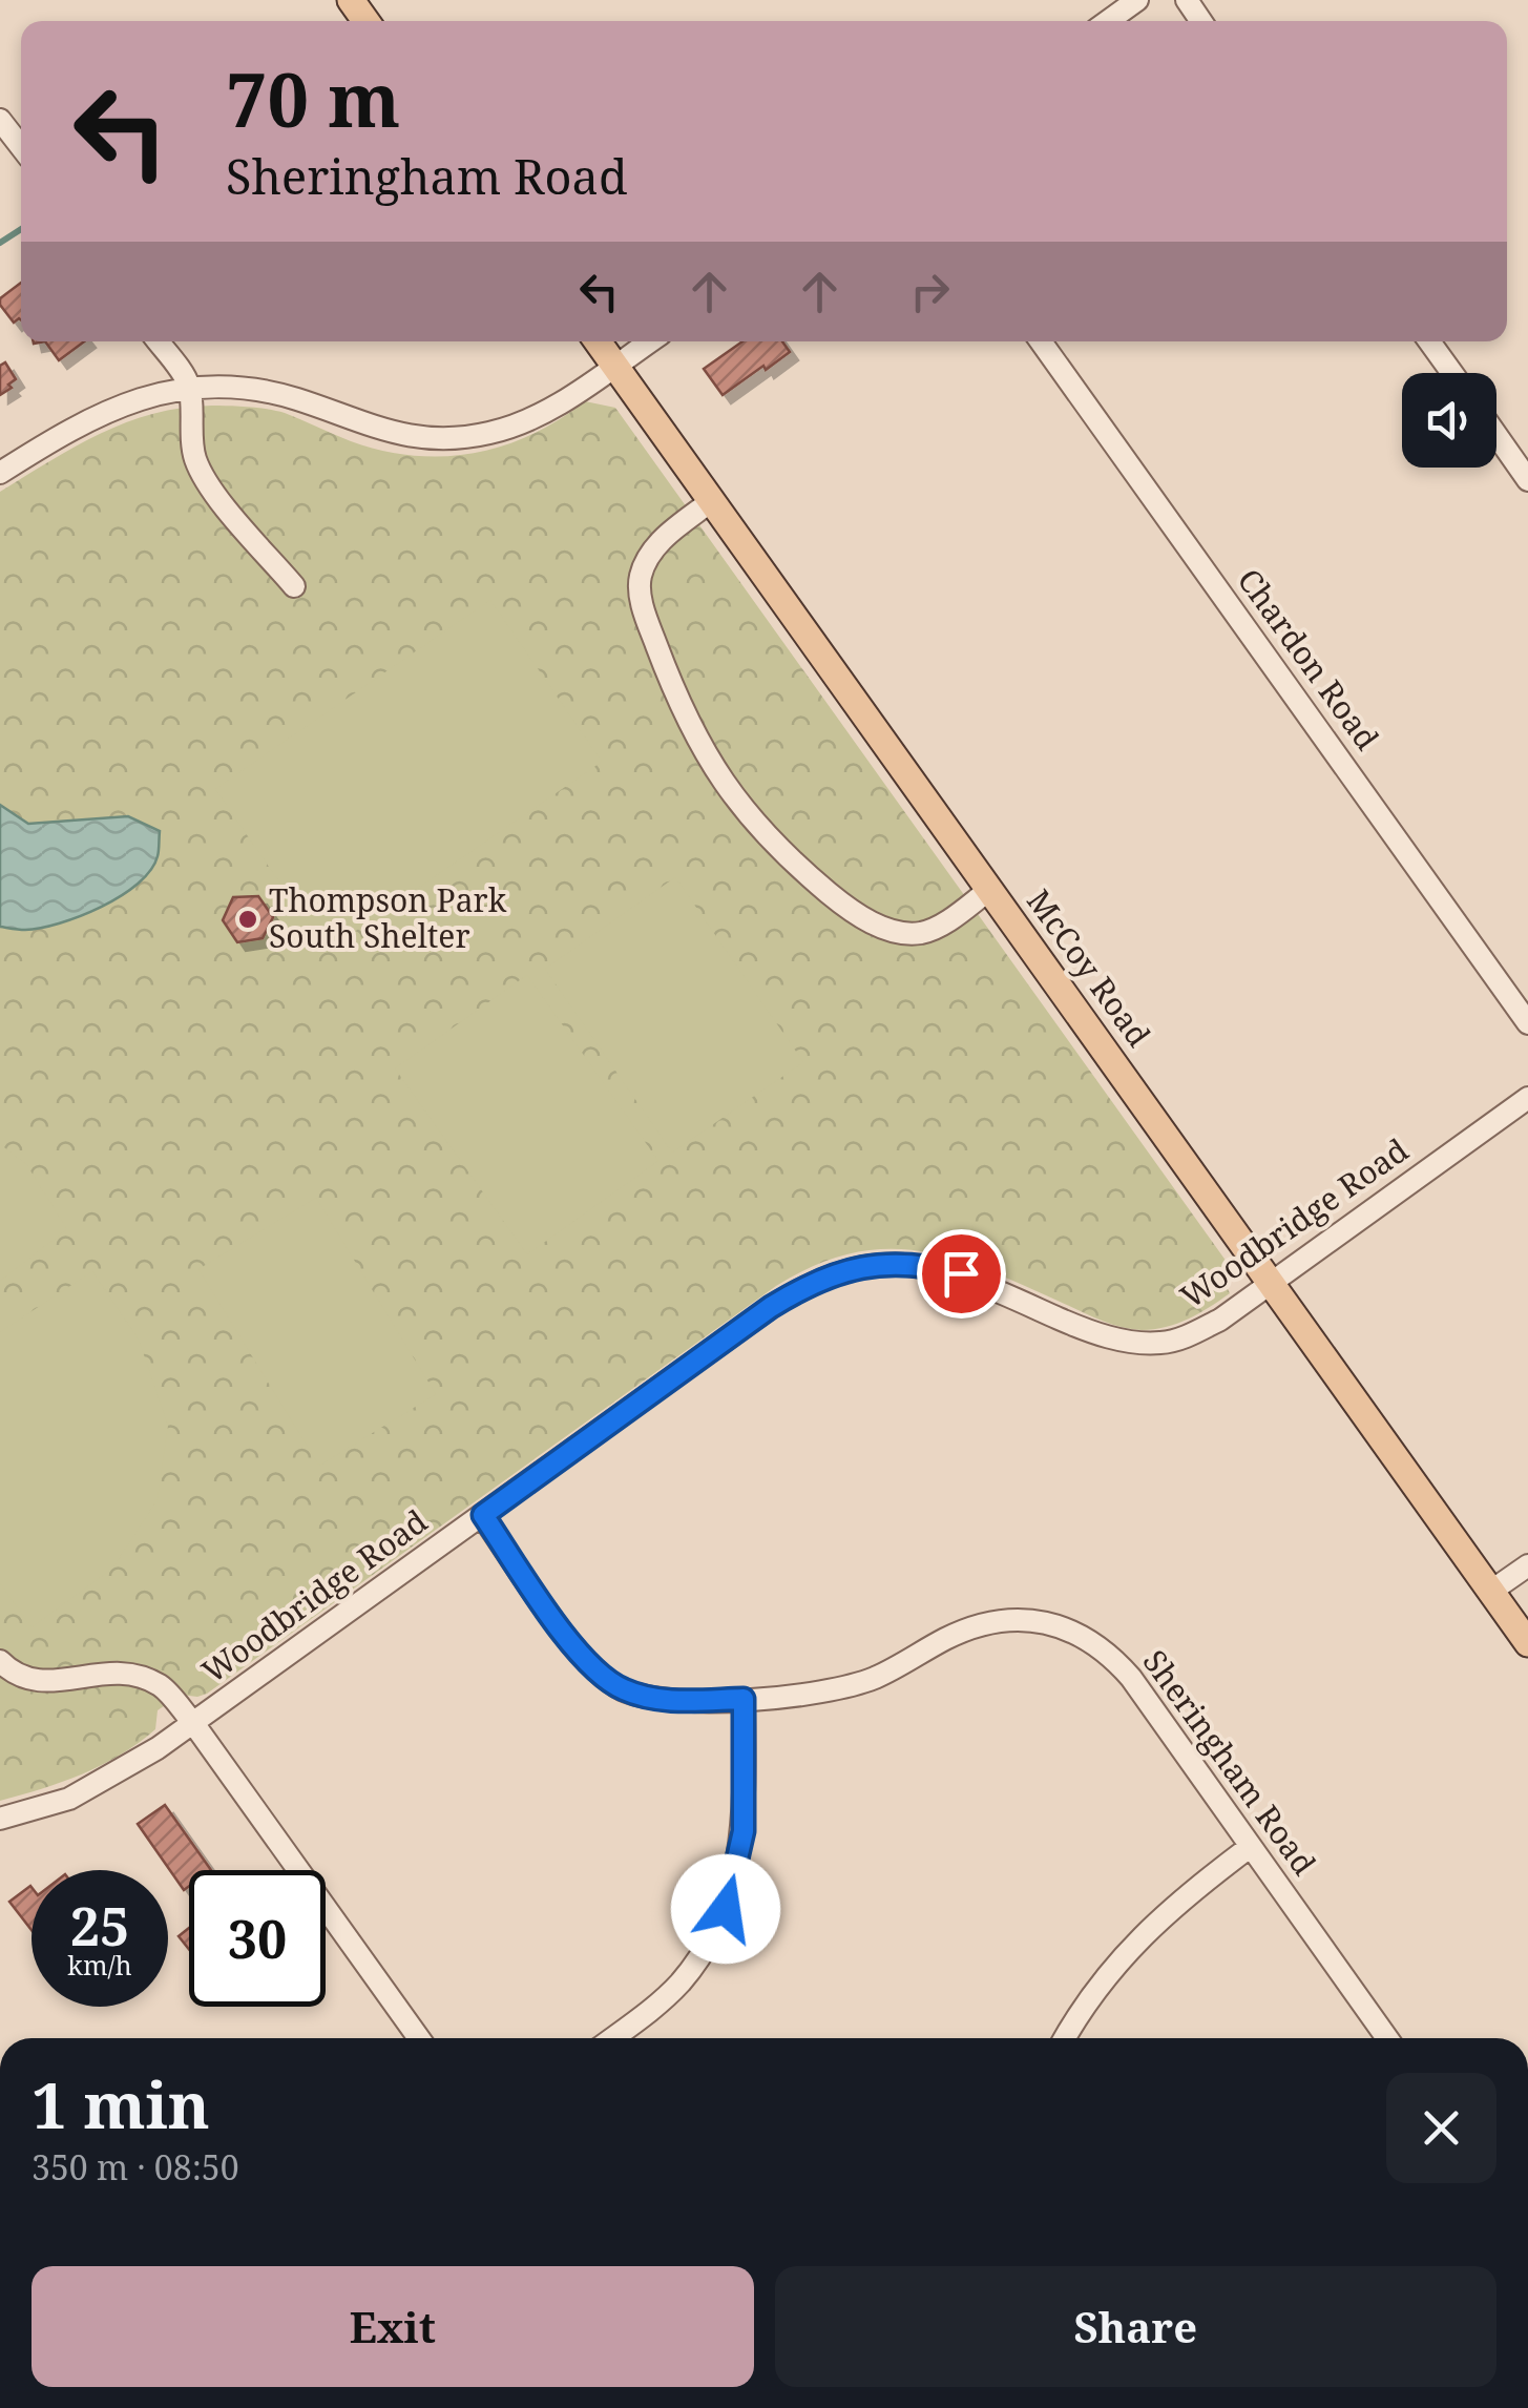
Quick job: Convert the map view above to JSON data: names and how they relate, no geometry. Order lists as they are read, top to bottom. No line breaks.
{"streets":{"main road":["McCoy Road"],"street":["Chardon Road","Woodbridge Road","Sheringham Road"]},"crossings":[["McCoy Road","Woodbridge Road"],["Woodbridge Road","Sheringham Road"]],"places":["Thompson Park South Shelter"],"page":{"turn":["70 m","Sheringham Road"],"speed":"25 km/h","limit":"30","heading":["1 min","350 m · 08:50"],"buttons":["Exit","Share"]}}
